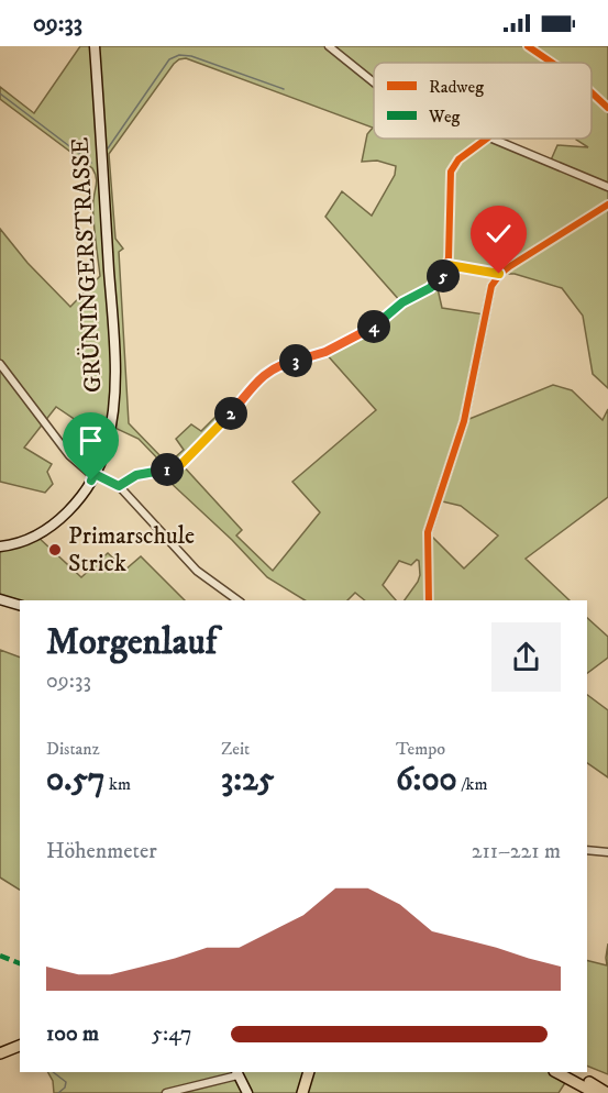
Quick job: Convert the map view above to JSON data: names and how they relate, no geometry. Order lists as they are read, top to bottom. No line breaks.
{"streets":{"main road":["GRÜNINGERSTRASSE"]},"places":["Primarschule Strick"],"legend":["Radweg","Weg"],"page":{"status":"09:33","pins":["5","4","3","2","1"],"heading":["Morgenlauf","09:33"],"stats":[["Distanz","0.57 km"],["Zeit","3:25"],["Tempo","6:00 /km"]],"chart":["Höhenmeter","211–221 m"],"list":[{"name":"100 m","note":"5:47"}]}}
